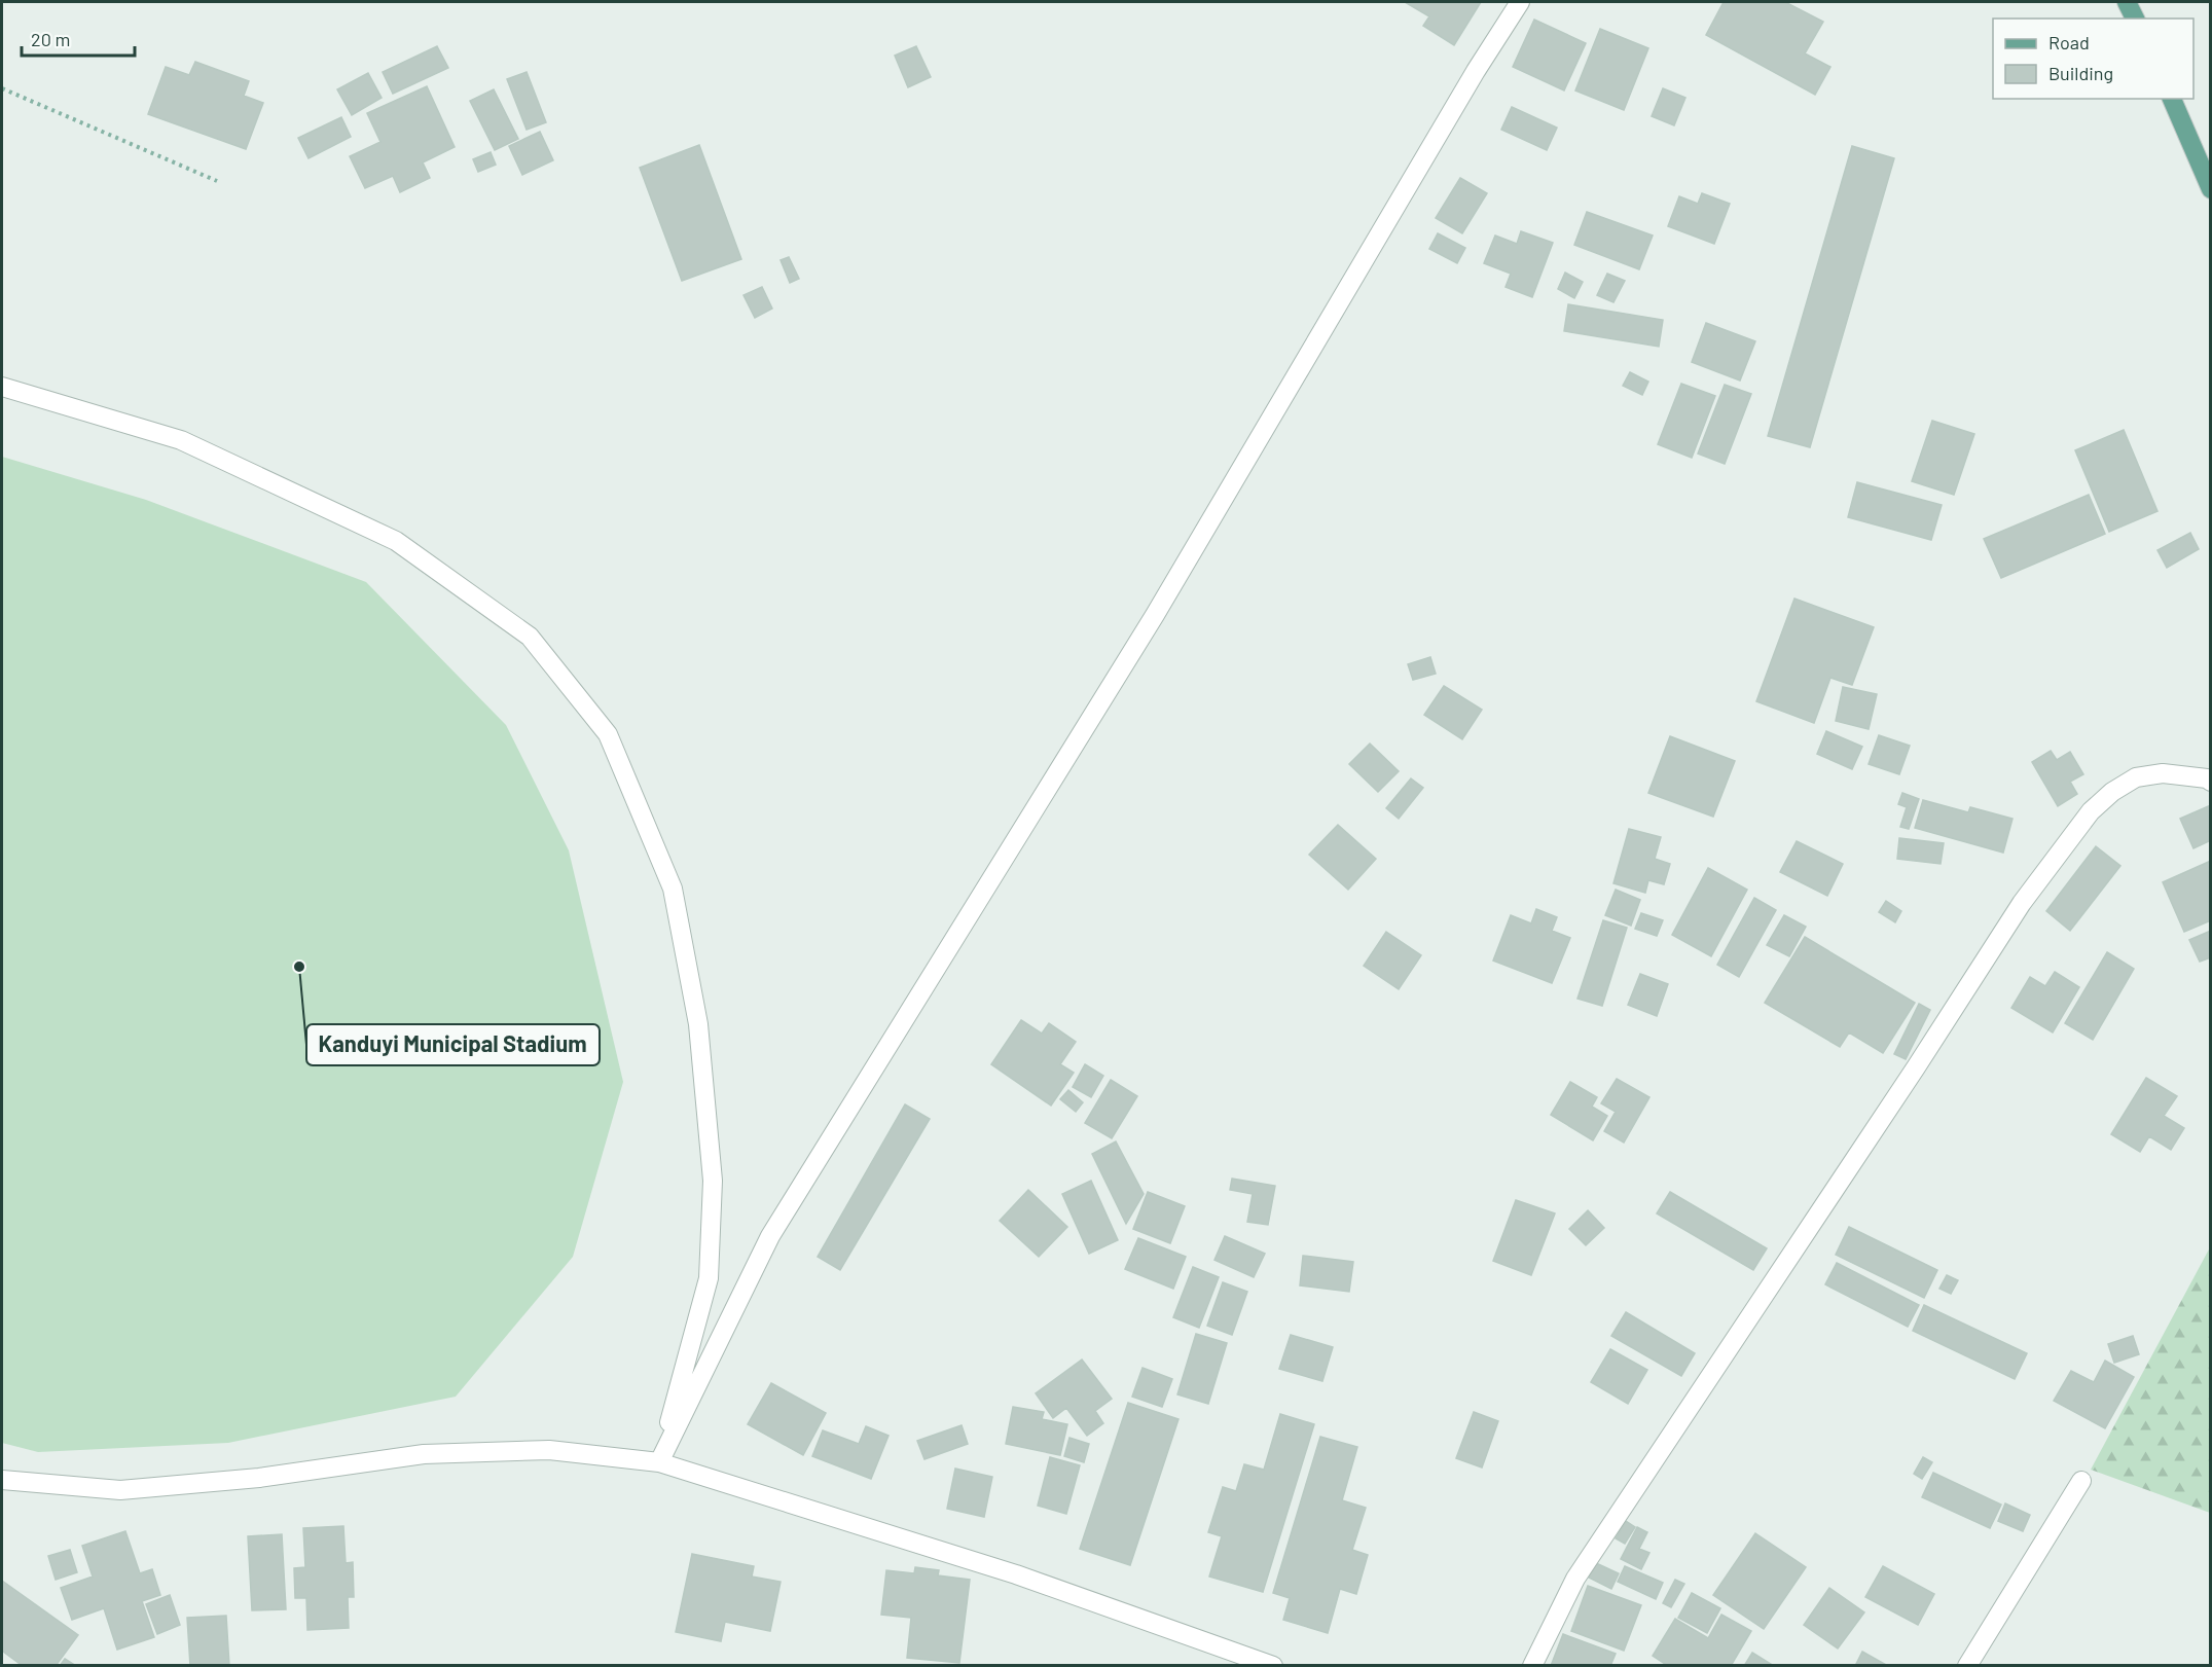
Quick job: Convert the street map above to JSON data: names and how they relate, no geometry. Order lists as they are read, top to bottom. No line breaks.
{"places":["Kanduyi Municipal Stadium"],"legend":["Road","Building"],"scale_bar":"20 m"}
